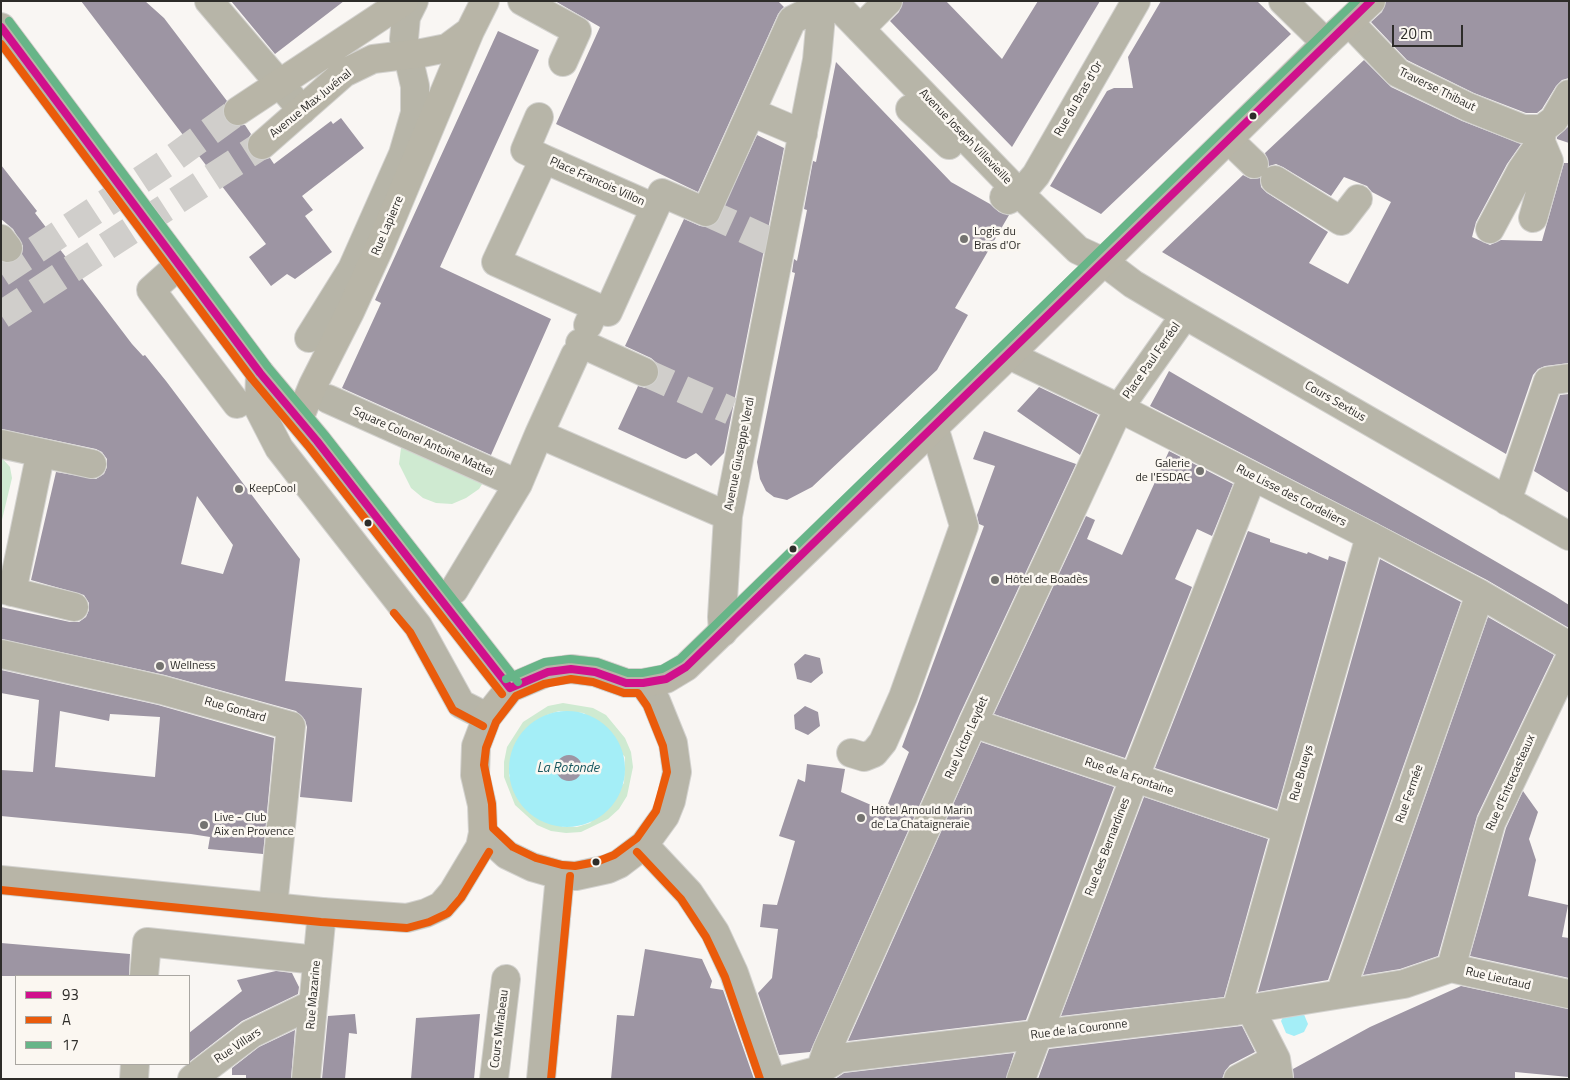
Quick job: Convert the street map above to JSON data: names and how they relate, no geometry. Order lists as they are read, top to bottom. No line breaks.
{"streets":{"main road":["Avenue Max Juvénal","Rue Lapierre"],"street":["Traverse Thibaut","Rue du Bras d'Or","Avenue Joseph Villevieille","Place Francois Villon","Place Paul Ferréol","Cours Sextius","Square Colonel Antoine Mattei","Avenue Giuseppe Verdi","Rue Lisse des Cordeliers","Rue Gontard","Rue Victor Leydet","Rue Brueys","Rue de la Fontaine","Rue d'Entrecasteaux","Rue Fermée","Rue des Bernardines","Rue Lieutaud","Rue Mazarine","Cours Mirabeau","Rue de la Couronne","Rue Villars"]},"crossings":[["Rue du Bras d'Or","Avenue Joseph Villevieille"],["Avenue Max Juvénal","Rue Lapierre"],["Avenue Joseph Villevieille","Cours Sextius"],["Place Francois Villon","Avenue Giuseppe Verdi"],["Place Paul Ferréol","Cours Sextius"],["Place Paul Ferréol","Rue Lisse des Cordeliers"],["Place Paul Ferréol","Rue Victor Leydet"],["Rue Lisse des Cordeliers","Rue Victor Leydet"],["Rue Lisse des Cordeliers","Rue Brueys"],["Rue Lisse des Cordeliers","Rue Fermée"],["Rue Lisse des Cordeliers","Rue des Bernardines"],["Rue Victor Leydet","Rue de la Fontaine"],["Rue Victor Leydet","Rue de la Couronne"],["Rue Brueys","Rue de la Fontaine"],["Rue Brueys","Rue de la Couronne"],["Rue de la Fontaine","Rue des Bernardines"],["Rue d'Entrecasteaux","Rue Lieutaud"],["Rue Fermée","Rue Lieutaud"],["Rue Fermée","Rue de la Couronne"],["Rue des Bernardines","Rue de la Couronne"],["Rue Lieutaud","Rue de la Couronne"],["Rue Mazarine","Rue Villars"]],"water":["La Rotonde"],"places":["Logis du Bras d'Or","Galerie de l'ESDAC","KeepCool","Hôtel de Boadès","Wellness","Hôtel Arnould Marin de La Chataigneraie","Live - Club Aix en Provence"],"lines":["transit line 93","transit line 17","transit line A"],"legend":["93","A","17"],"scale_bar":"20 m"}
